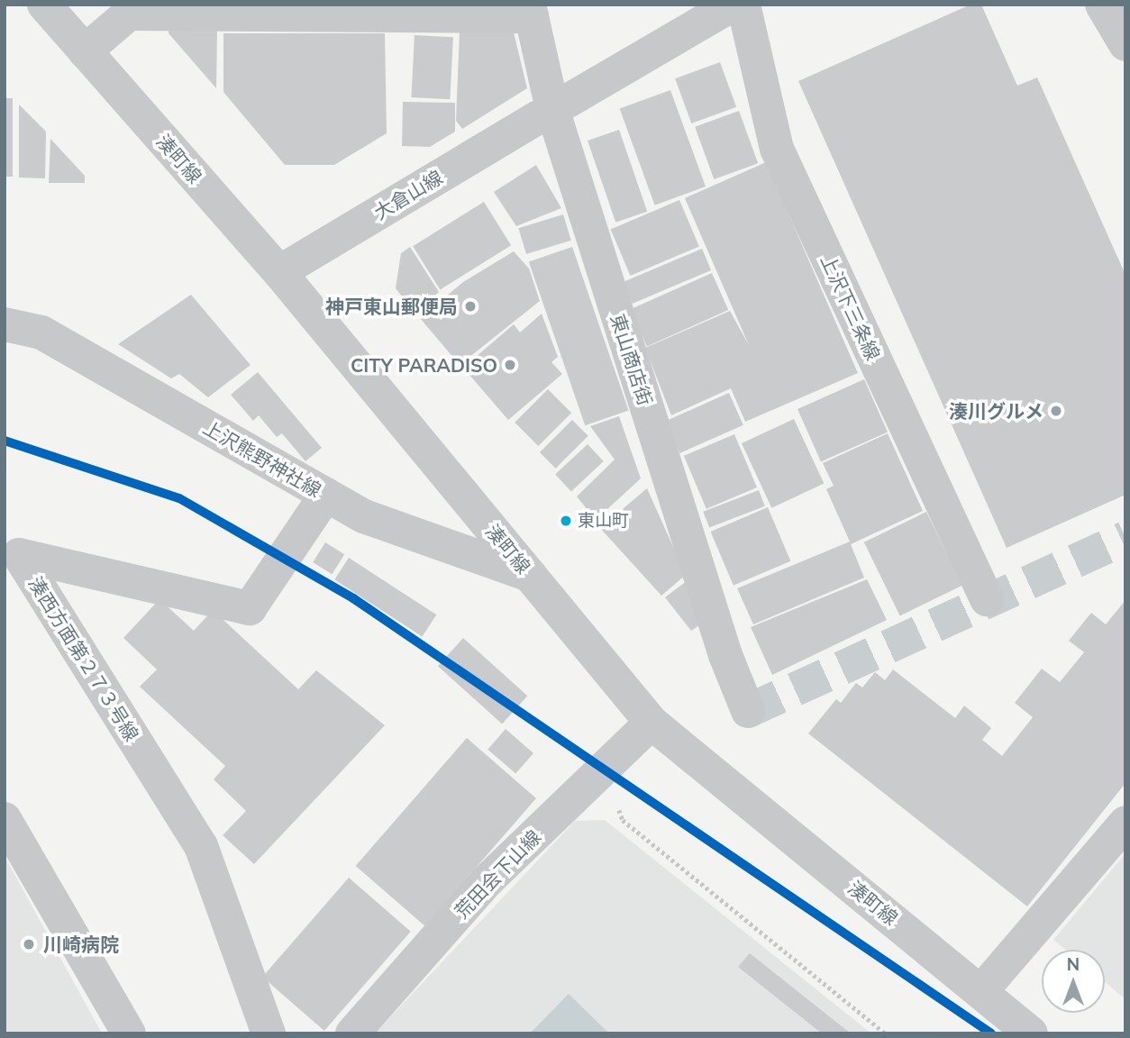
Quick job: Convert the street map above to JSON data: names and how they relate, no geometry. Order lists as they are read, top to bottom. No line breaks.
{"streets":{"street":["湊町線","大倉山線","上沢下三条線","東山商店街","上沢熊野神社線","湊西方面第２７３号線","荒田会下山線"]},"crossings":[["湊町線","大倉山線"],["湊町線","上沢熊野神社線"],["湊町線","荒田会下山線"],["上沢熊野神社線","湊西方面第２７３号線"]],"places":["神戸東山郵便局","CITY PARADISO","湊川グルメ","東山町","川崎病院"],"north":"top"}
